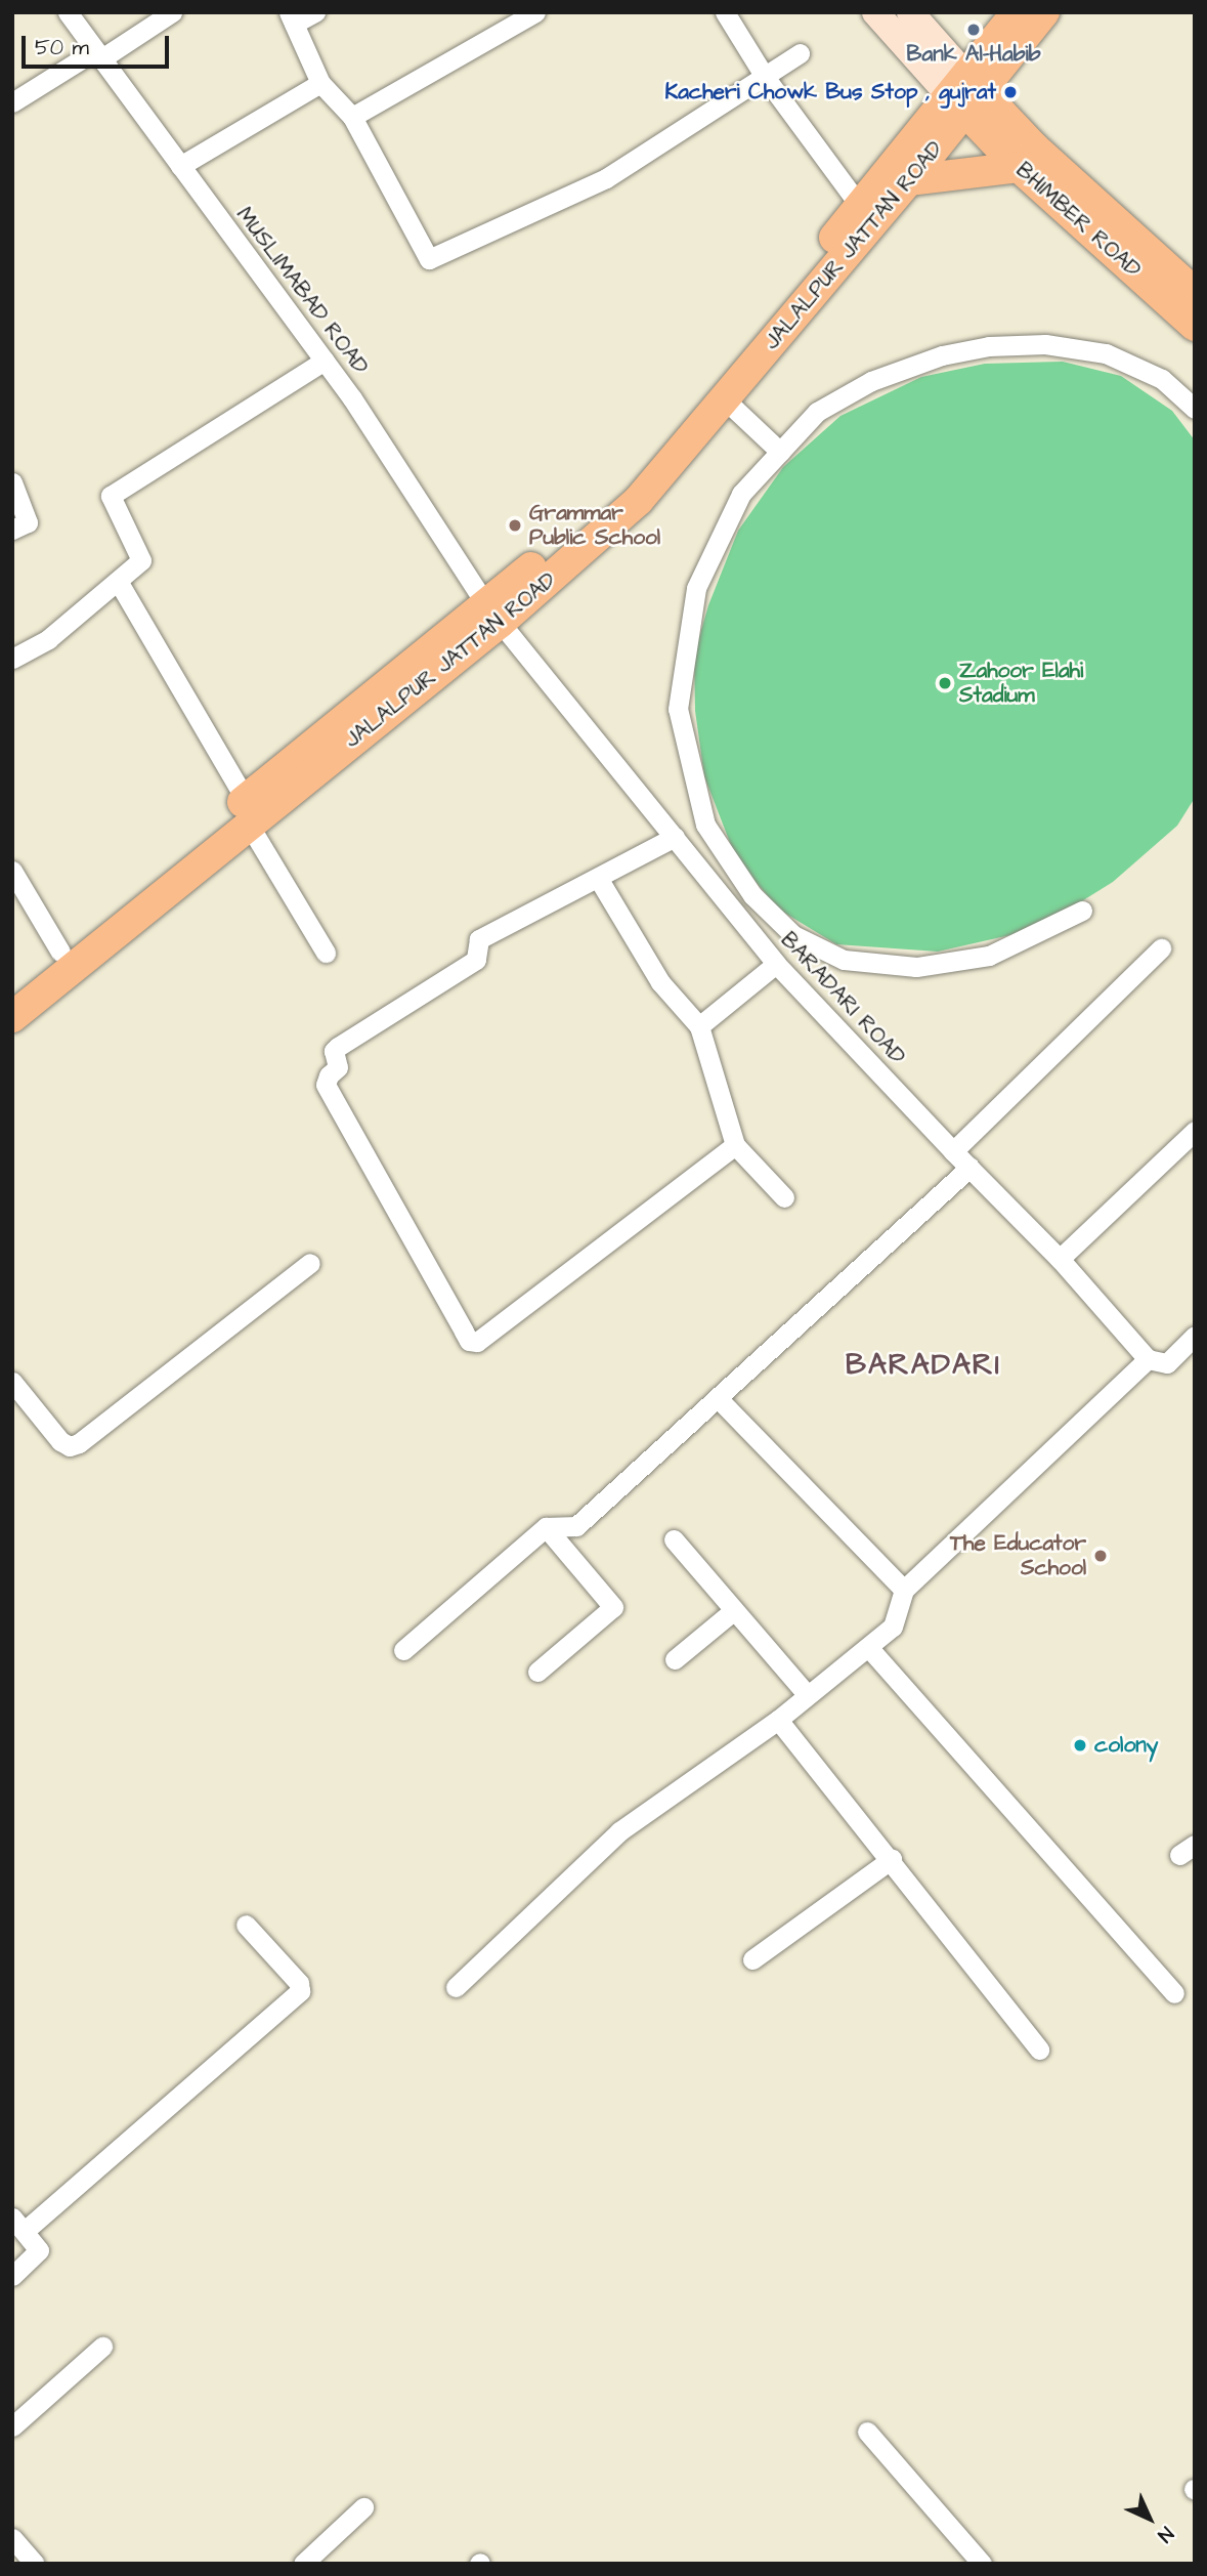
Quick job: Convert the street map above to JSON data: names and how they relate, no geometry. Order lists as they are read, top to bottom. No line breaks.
{"streets":{"main road":["BHIMBER ROAD","JALALPUR JATTAN ROAD"],"street":["MUSLIMABAD ROAD","BARADARI ROAD"]},"crossings":[["BHIMBER ROAD","JALALPUR JATTAN ROAD"],["JALALPUR JATTAN ROAD","MUSLIMABAD ROAD"],["JALALPUR JATTAN ROAD","BARADARI ROAD"],["MUSLIMABAD ROAD","BARADARI ROAD"]],"districts":["BARADARI"],"places":["Bank Al-Habib","Kacheri Chowk Bus Stop , gujrat","Grammar Public School","Zahoor Elahi Stadium","The Educator School","colony"],"scale_bar":"50 m","north":"bottom right"}
